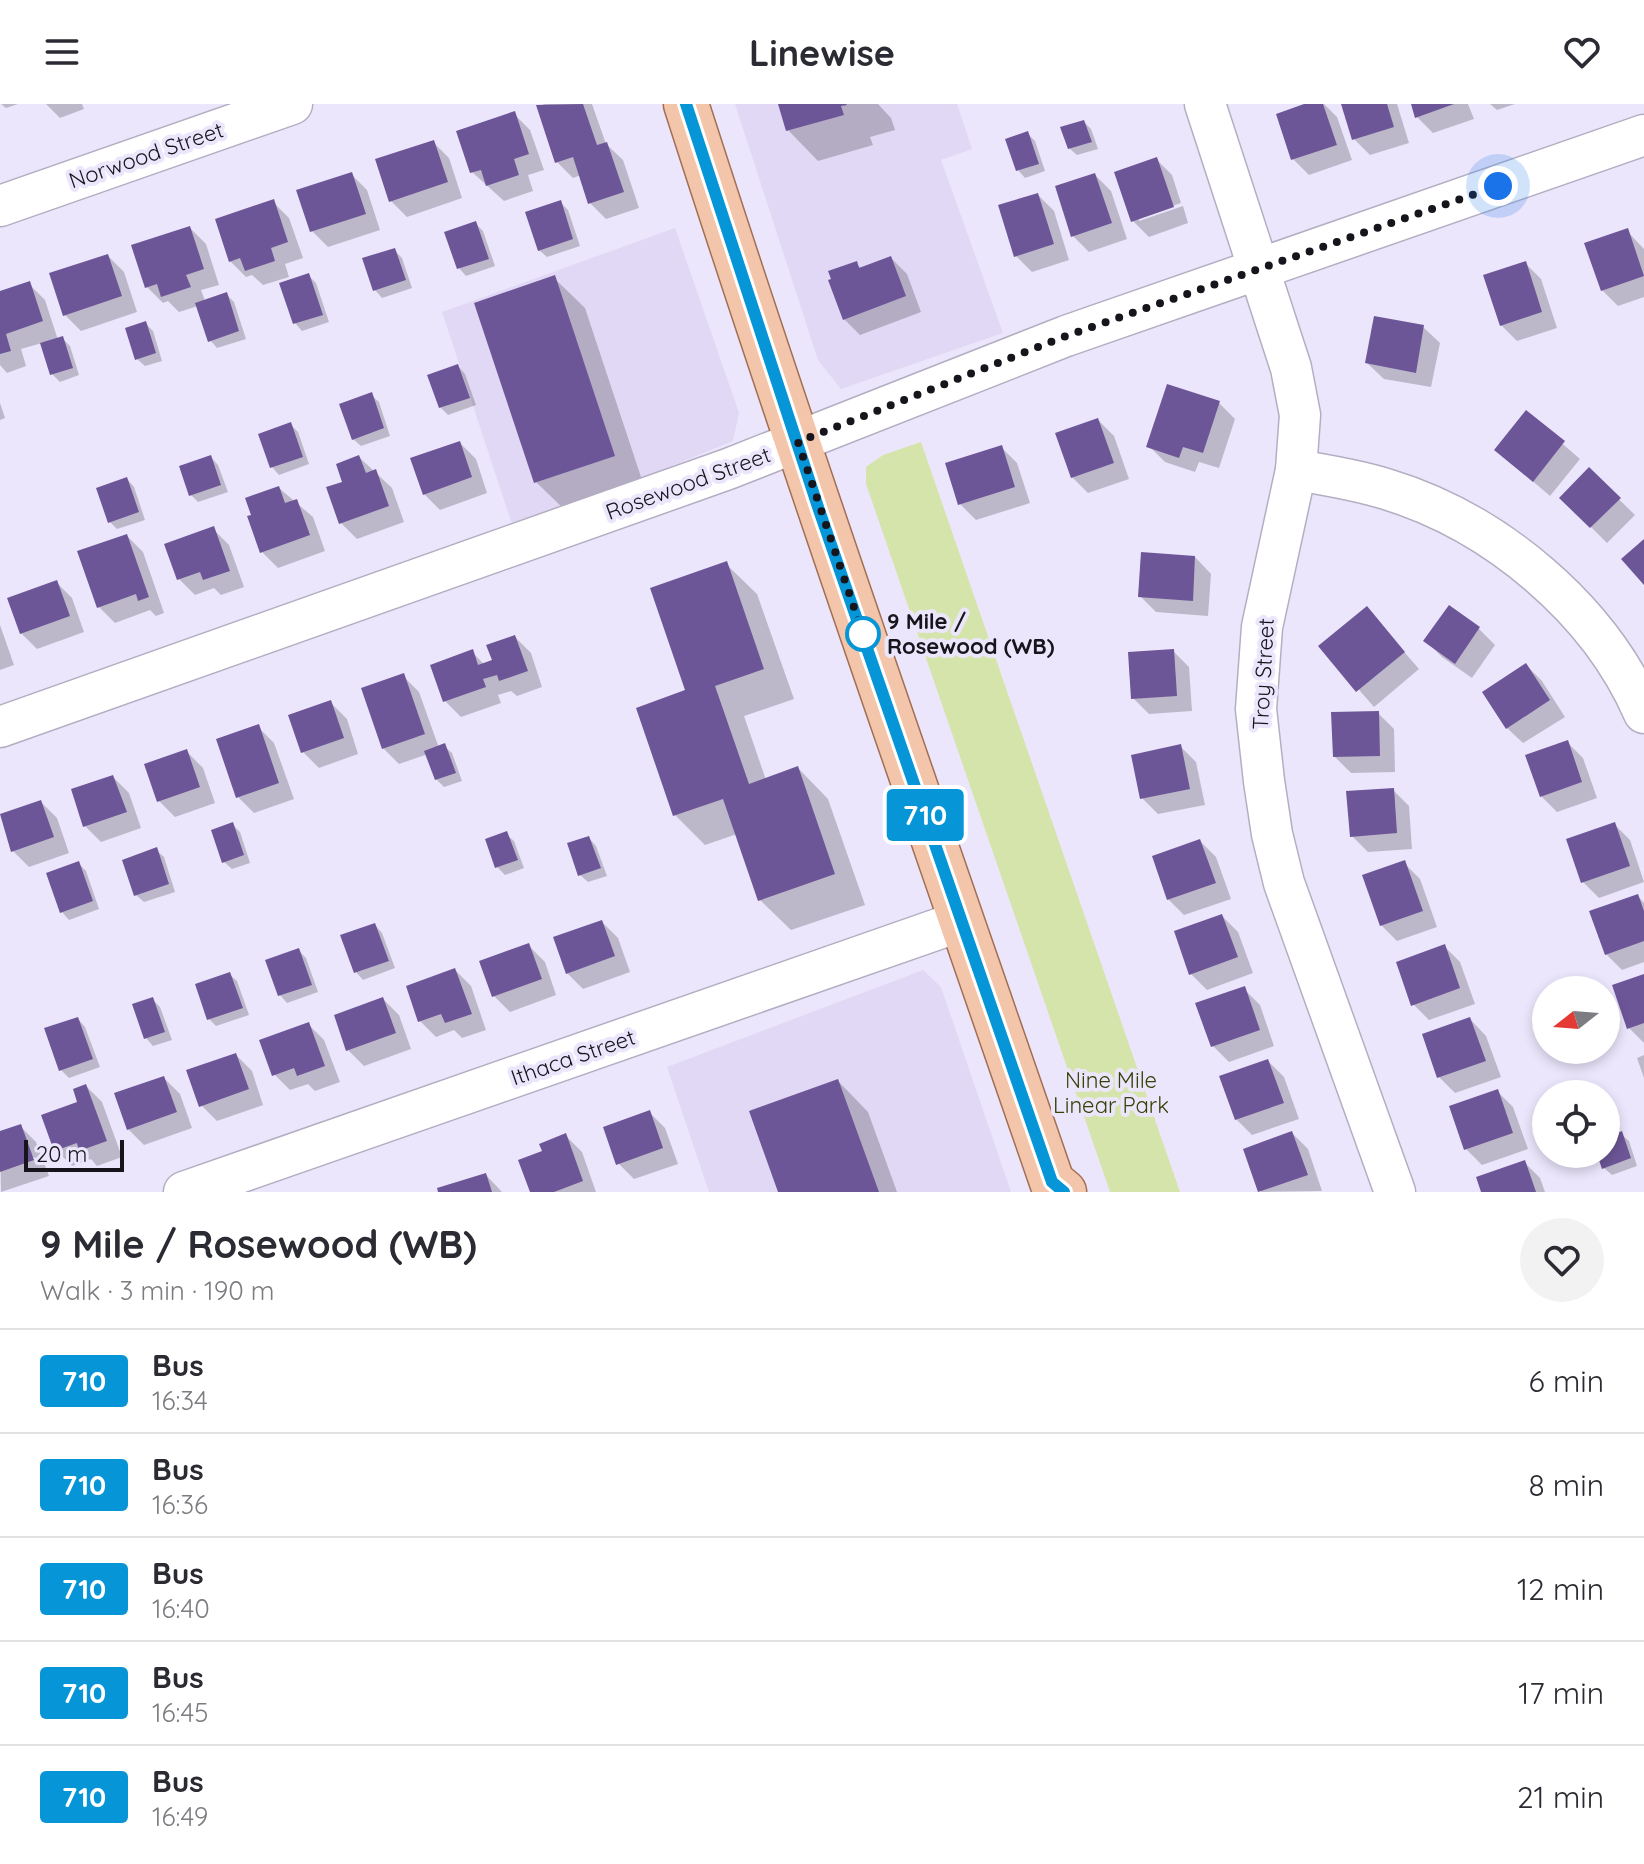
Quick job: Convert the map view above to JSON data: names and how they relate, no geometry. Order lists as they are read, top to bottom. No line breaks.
{"streets":{"street":["Norwood Street","Rosewood Street","Troy Street","Ithaca Street"]},"crossings":[["Rosewood Street","Troy Street"]],"parks":["Nine Mile Linear Park"],"places":["9 Mile / Rosewood (WB)"],"lines":["bus line 710"],"scale_bar":"20 m","north":"left","page":{"header":"Linewise","on_map":"710","scale":"20 m","heading":["9 Mile / Rosewood (WB)","Walk · 3 min · 190 m"],"list":[{"mark":"710","name":"Bus","note":"16:34","value":"6 min"},{"mark":"710","name":"Bus","note":"16:36","value":"8 min"},{"mark":"710","name":"Bus","note":"16:40","value":"12 min"},{"mark":"710","name":"Bus","note":"16:45","value":"17 min"},{"mark":"710","name":"Bus","note":"16:49","value":"21 min"}]}}
